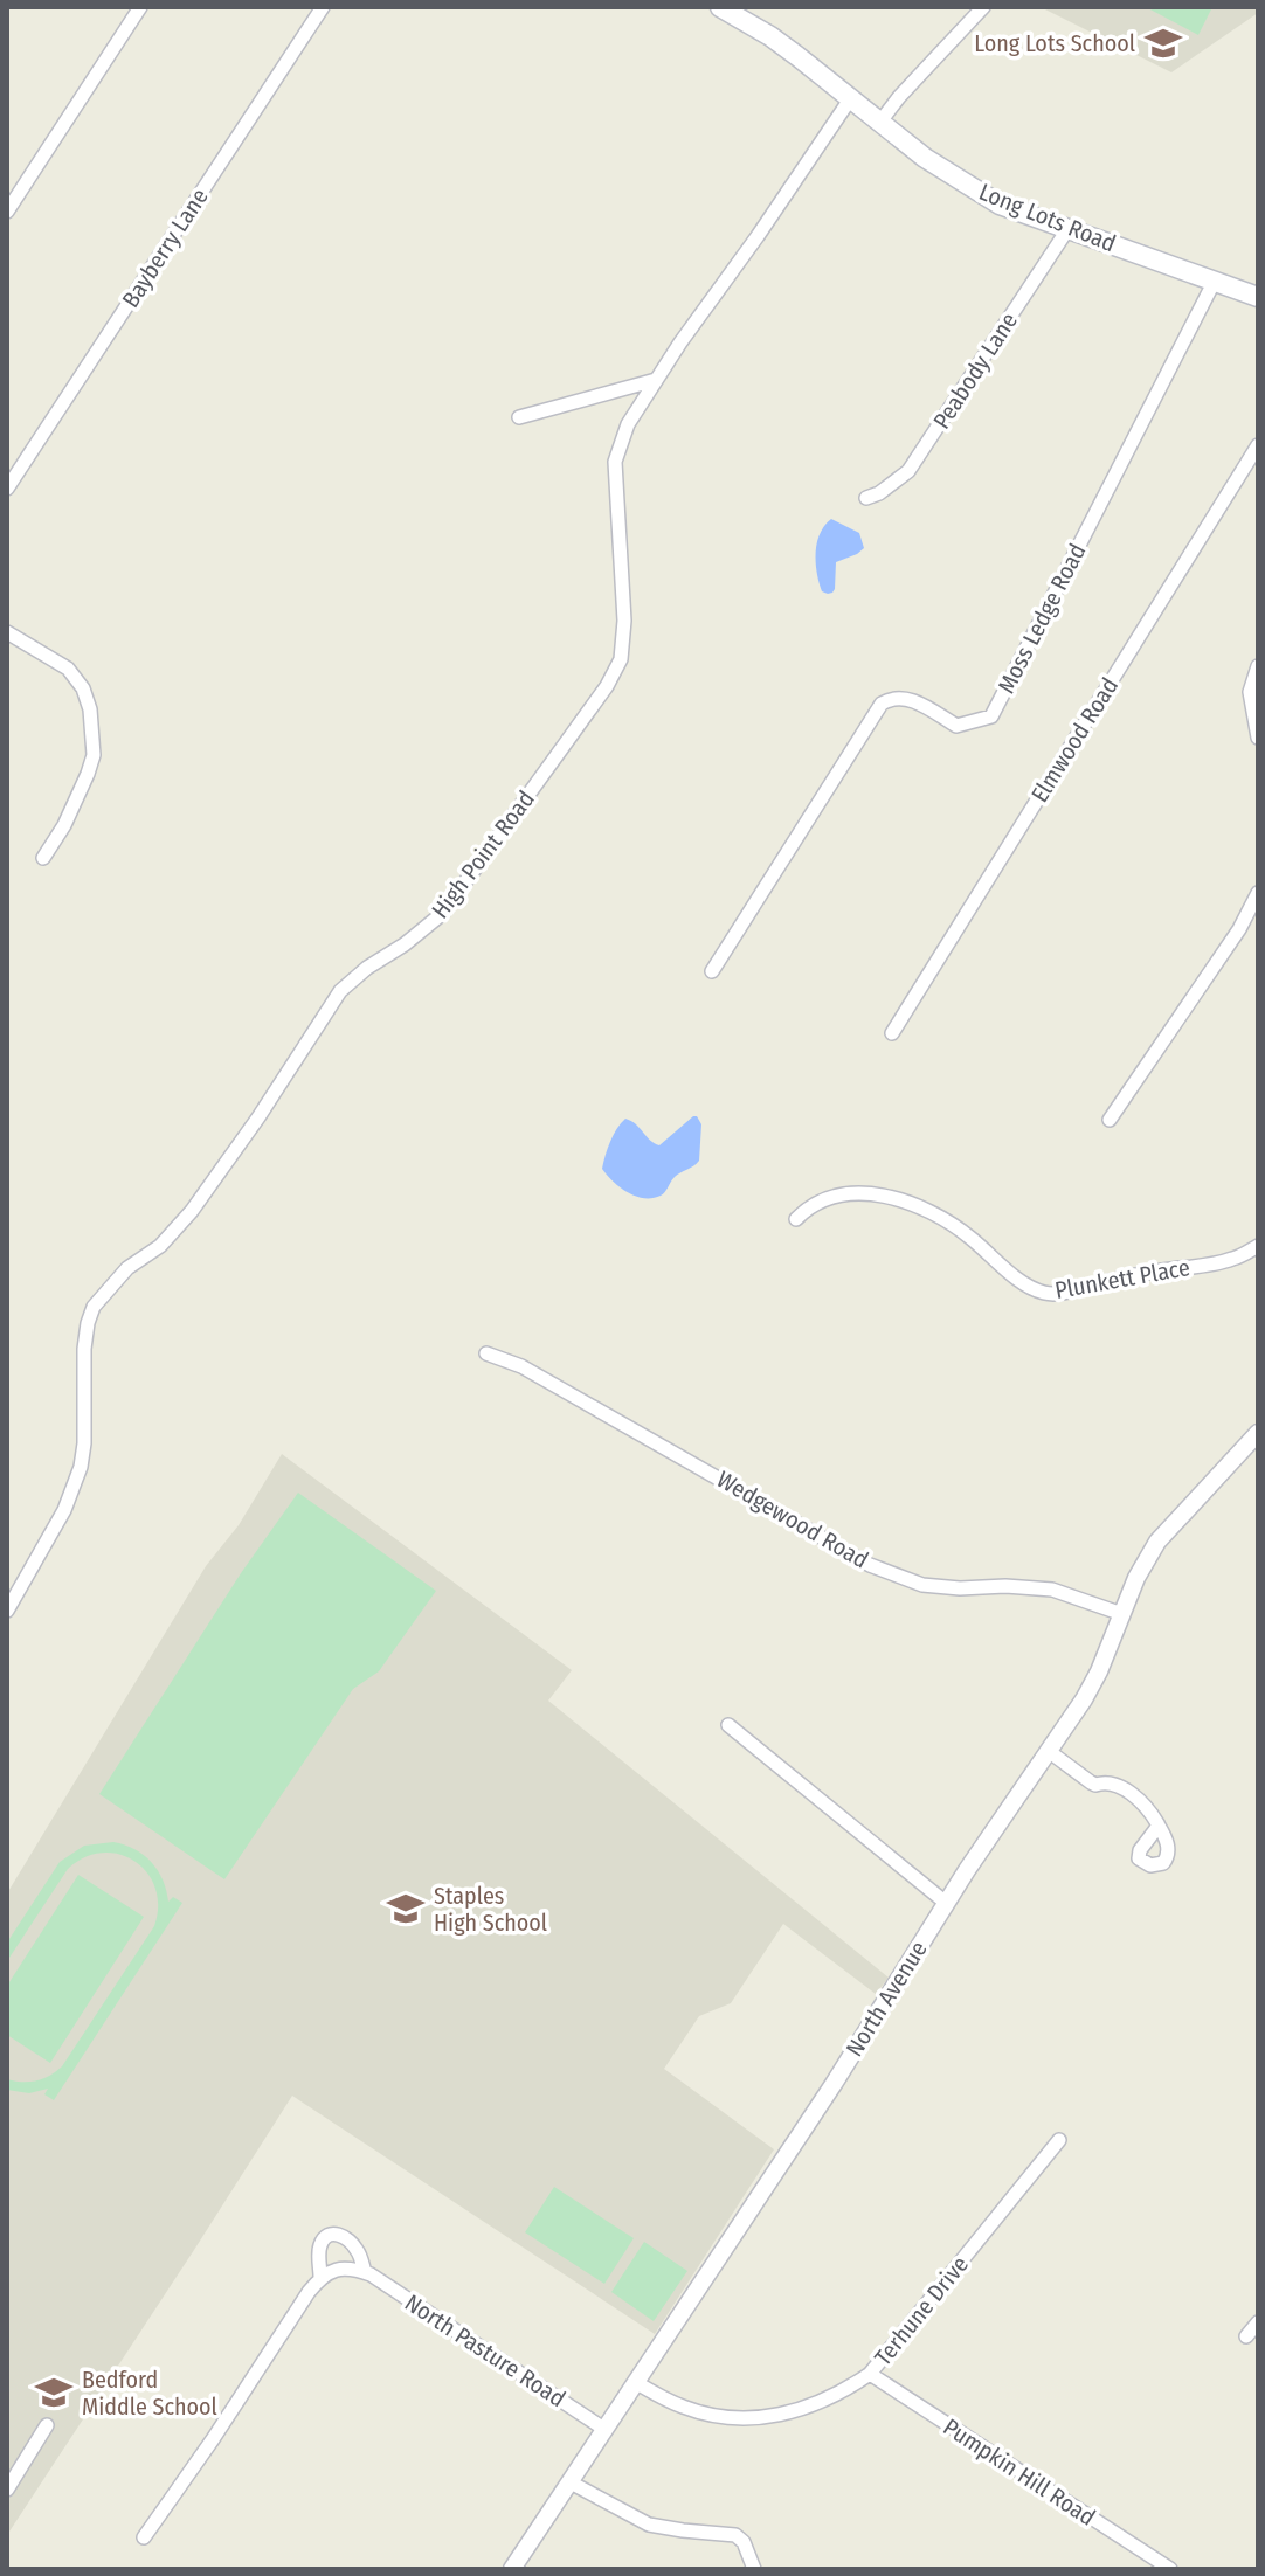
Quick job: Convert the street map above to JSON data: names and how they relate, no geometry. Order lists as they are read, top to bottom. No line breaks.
{"streets":{"main road":["Long Lots Road"],"street":["Bayberry Lane","Peabody Lane","Moss Ledge Road","Elmwood Road","High Point Road","Plunkett Place","Wedgewood Road","North Avenue","Terhune Drive","North Pasture Road","Pumpkin Hill Road"]},"crossings":[["Long Lots Road","Peabody Lane"],["Long Lots Road","Moss Ledge Road"],["Long Lots Road","High Point Road"],["Wedgewood Road","North Avenue"],["North Avenue","Terhune Drive"],["North Avenue","North Pasture Road"],["Terhune Drive","Pumpkin Hill Road"]],"places":{"school or university":["Long Lots School","Staples High School","Bedford Middle School"]}}
